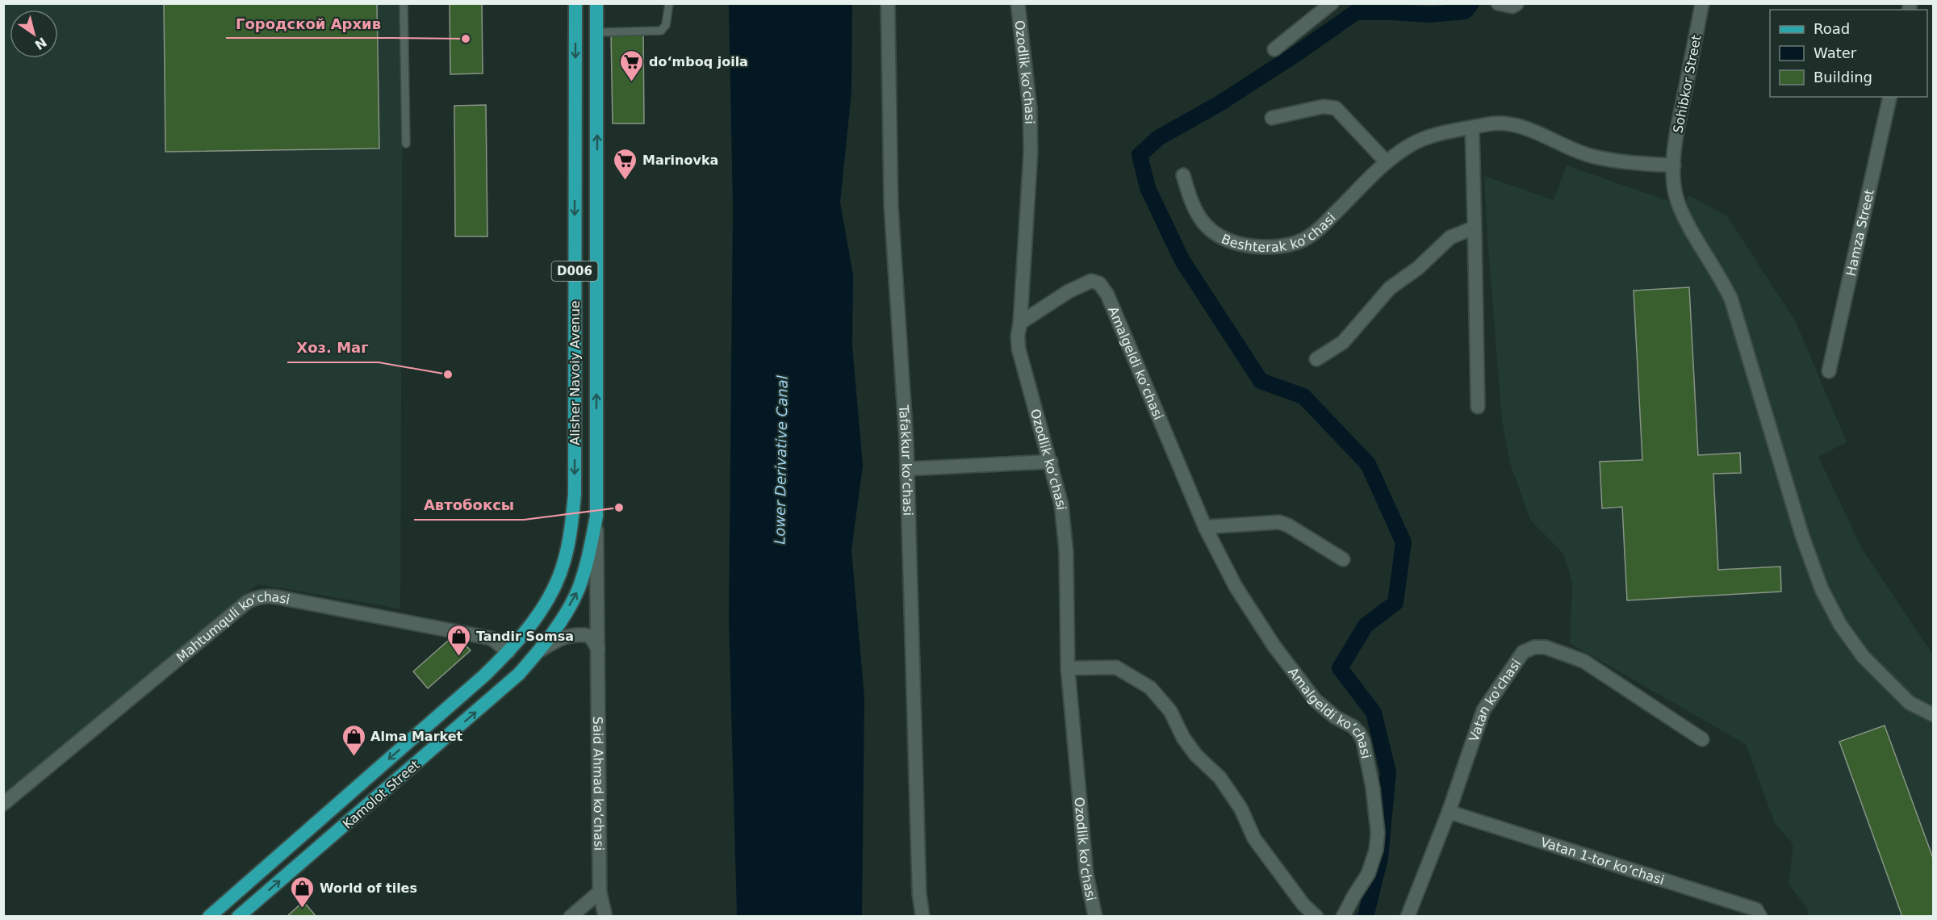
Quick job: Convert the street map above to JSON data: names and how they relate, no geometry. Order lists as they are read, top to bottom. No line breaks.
{"streets":{"main road":["D006","Alisher Navoiy Avenue","Kamolot Street"],"street":["Ozodlik ko‘chasi","Sohibkor Street","Beshterak ko‘chasi","Hamza Street","Amalgeldi ko‘chasi","Tafakkur ko‘chasi","Mahtumquli ko‘chasi","Vatan ko'chasi","Said Ahmad ko‘chasi","Vatan 1-tor ko‘chasi"]},"crossings":[["Ozodlik ko‘chasi","Amalgeldi ko‘chasi"],["Sohibkor Street","Beshterak ko‘chasi"],["Alisher Navoiy Avenue","Said Ahmad ko‘chasi"],["Alisher Navoiy Avenue","Kamolot Street"],["Mahtumquli ko‘chasi","Kamolot Street"],["Vatan ko'chasi","Vatan 1-tor ko‘chasi"],["Said Ahmad ko‘chasi","Kamolot Street"]],"water":["Lower Derivative Canal"],"places":{"other":["Городской Архив","Хоз. Маг","Автобоксы"],"supermarket":["doʻmboq joila","Marinovka"],"shop":["Tandir Somsa","Alma Market","World of tiles"]},"legend":["Road","Water","Building"],"north":"bottom right"}
